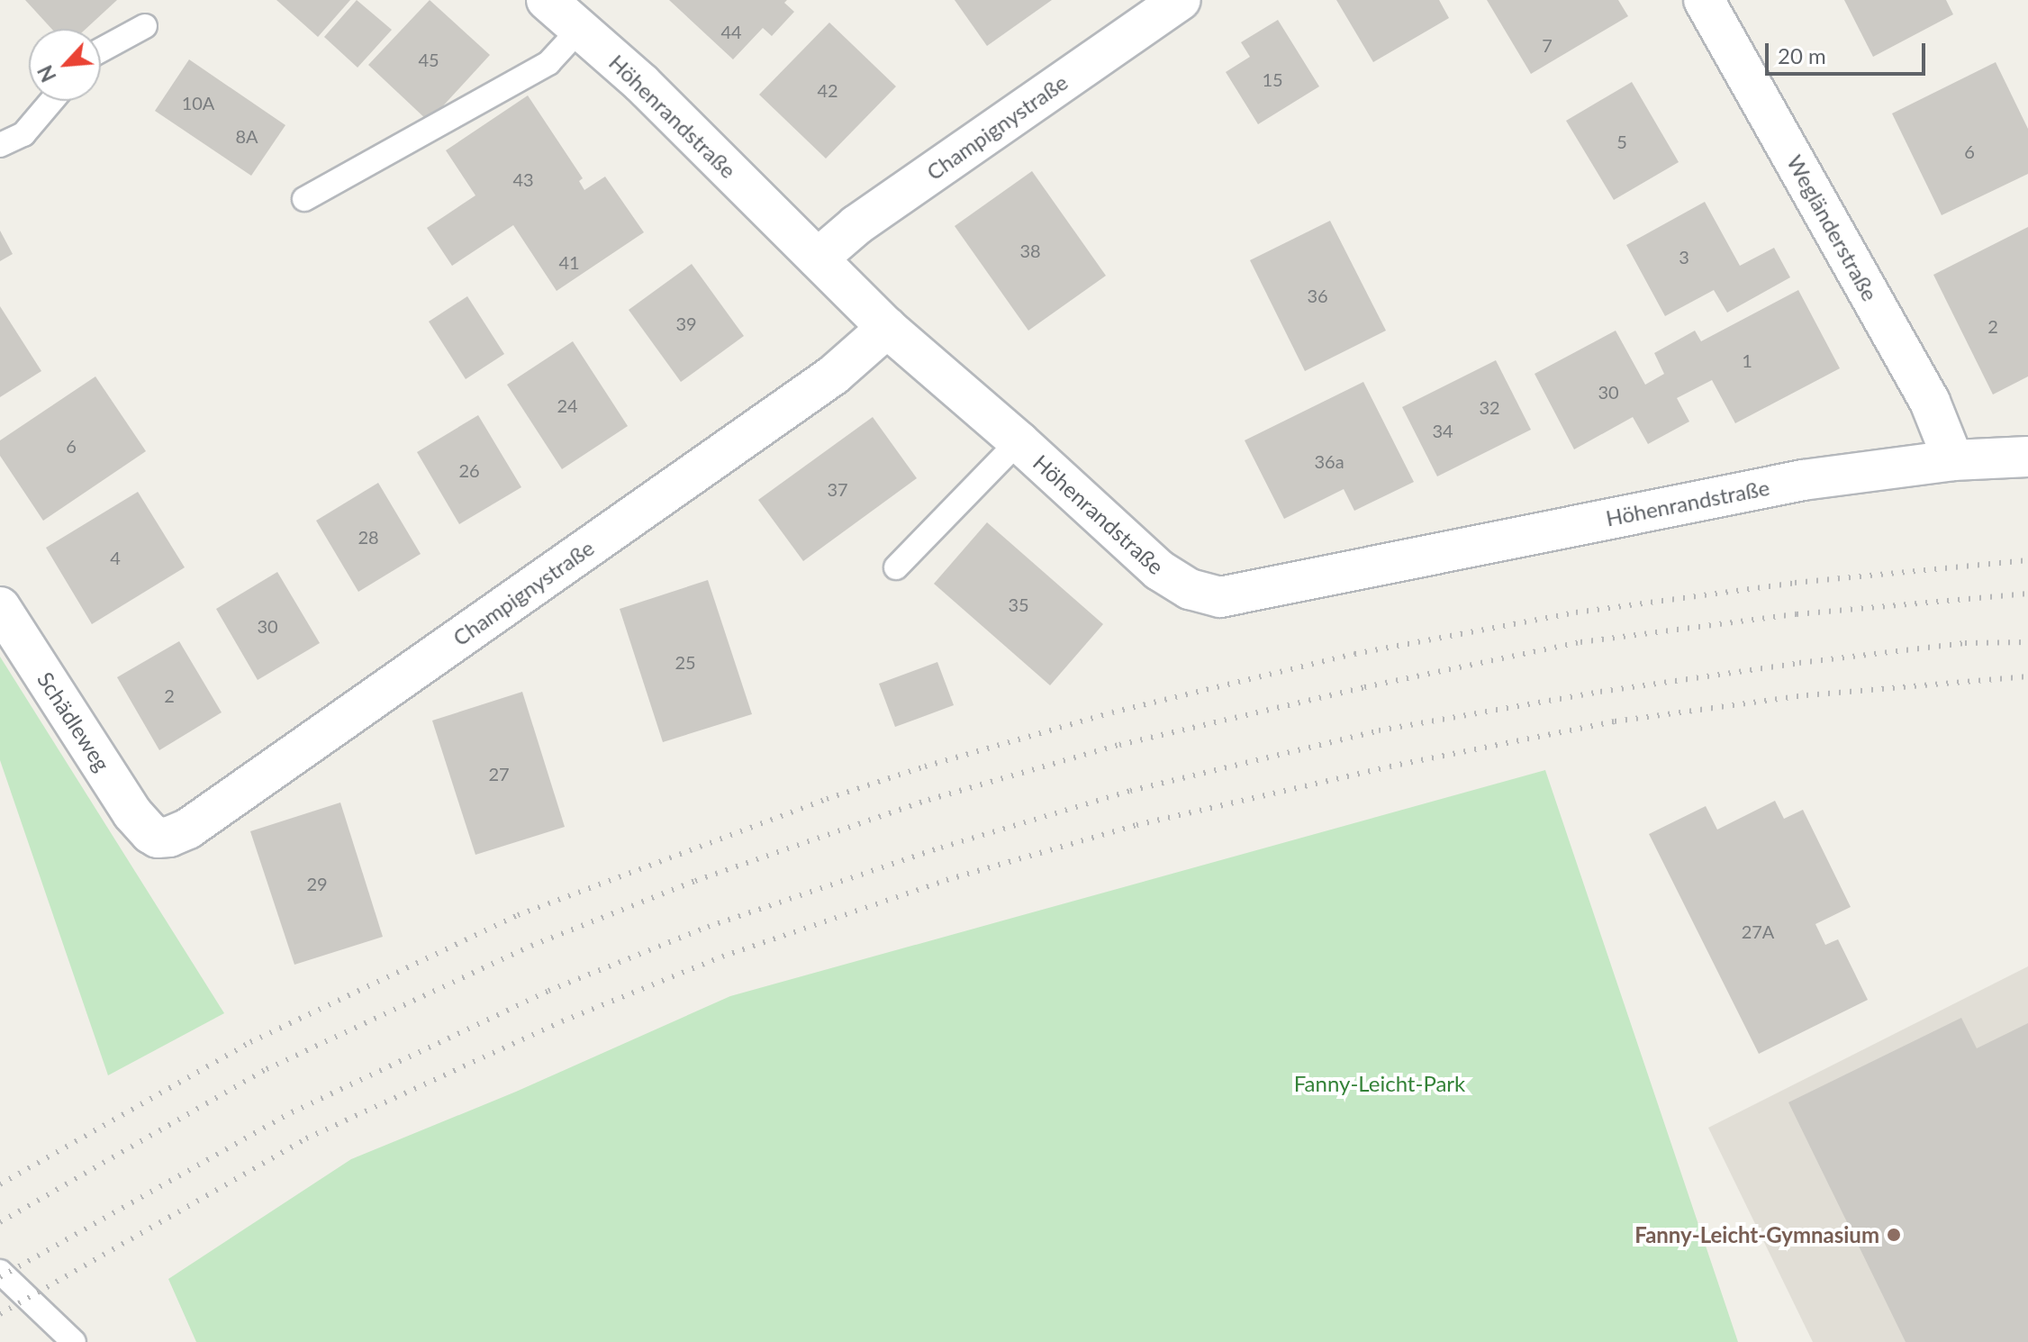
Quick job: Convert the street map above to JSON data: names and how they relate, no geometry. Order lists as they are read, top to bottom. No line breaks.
{"streets":{"street":["Höhenrandstraße","Champignystraße","Wegländerstraße","Schädleweg"]},"crossings":[["Höhenrandstraße","Champignystraße"],["Höhenrandstraße","Wegländerstraße"],["Champignystraße","Schädleweg"]],"parks":["Fanny-Leicht-Park"],"places":["Fanny-Leicht-Gymnasium"],"house_numbers":["44","7","45","15","42","10A","8A","5","6","43","38","3","41","36","39","2","1","30","24","32","34","6","36a","26","37","28","4","35","30","25","2","27","29","27A"],"scale_bar":"20 m","north":"bottom left"}
